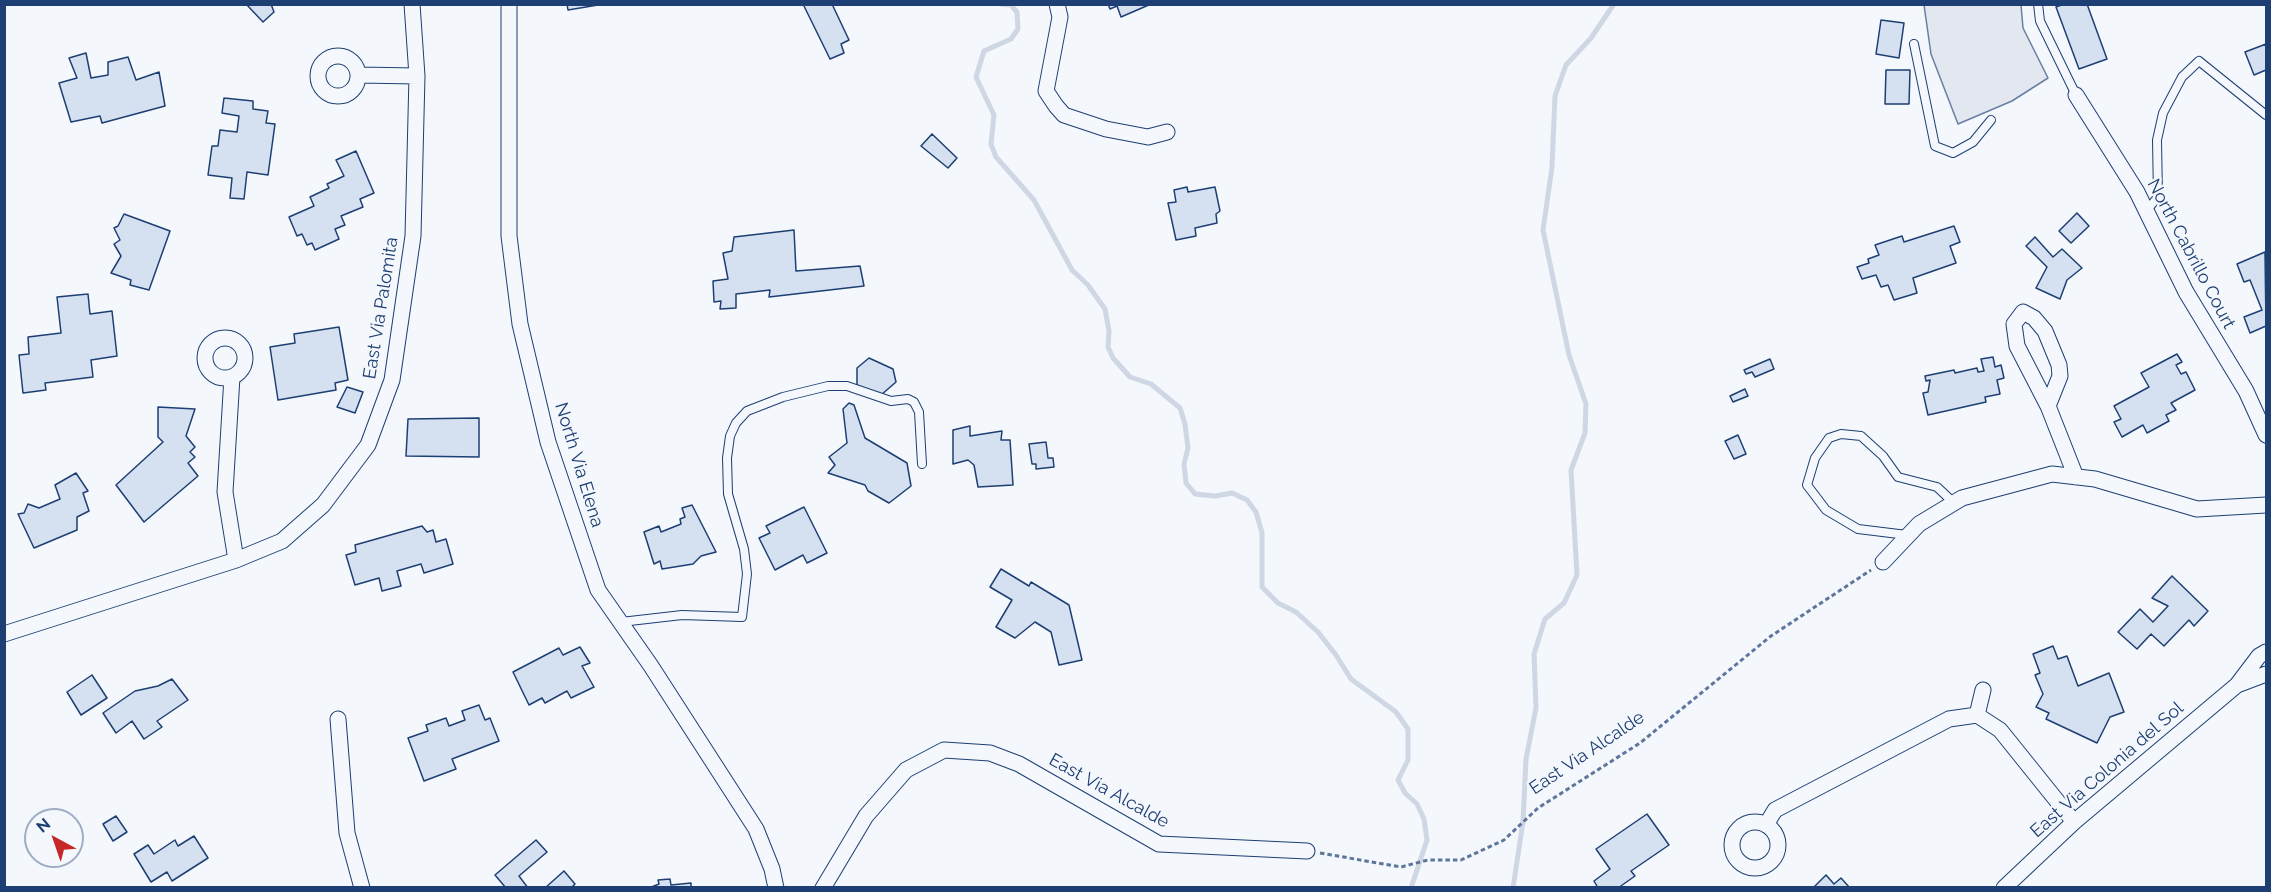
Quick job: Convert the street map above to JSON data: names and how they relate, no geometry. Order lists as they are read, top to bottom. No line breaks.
{"streets":{"street":["North Cabrillo Court","East Via Palomita","North Via Elena","East Via Alcalde","East Via Colonia del Sol"]},"north":"top left"}
